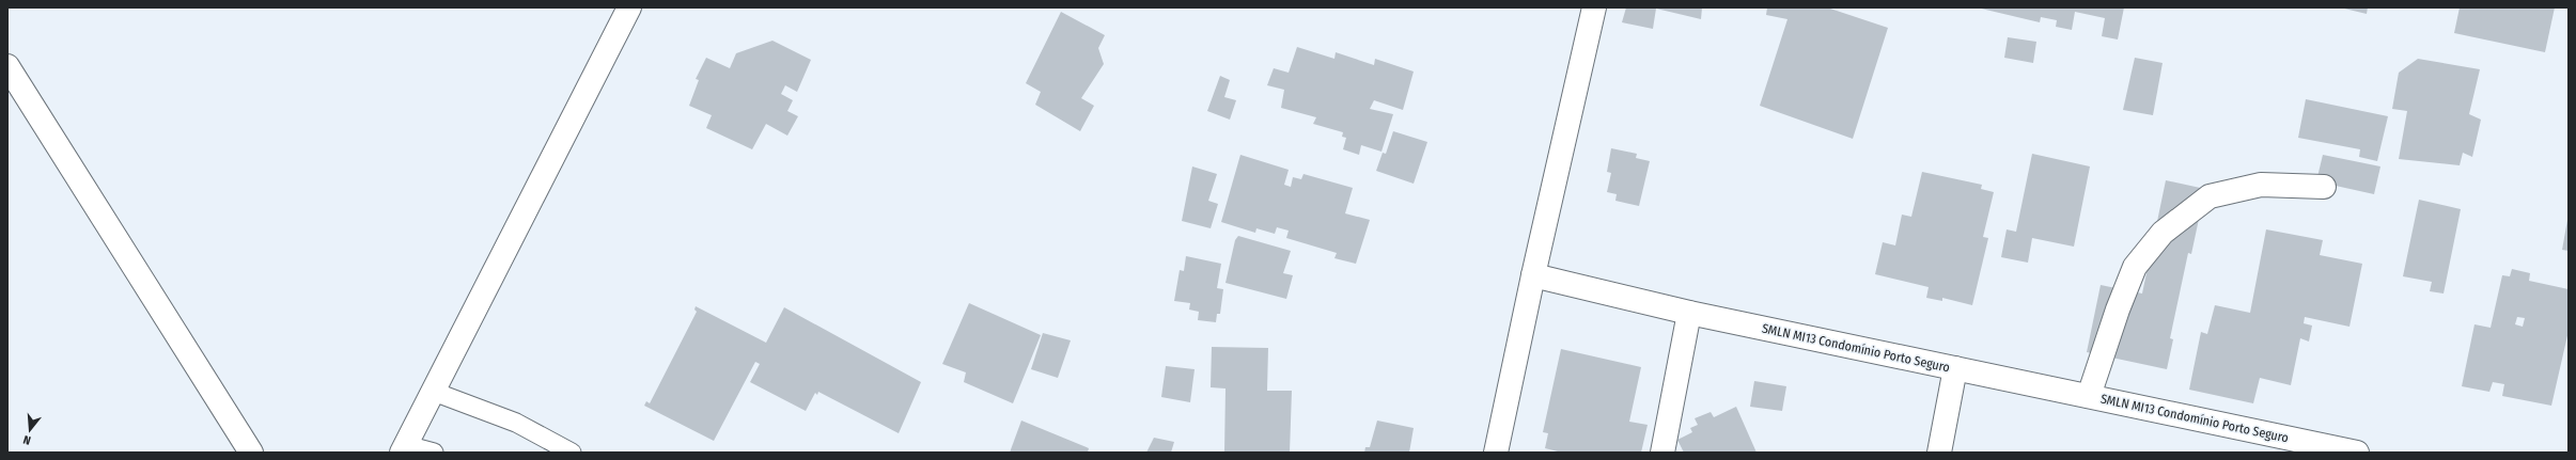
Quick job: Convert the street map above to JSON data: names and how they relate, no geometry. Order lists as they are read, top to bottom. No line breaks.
{"streets":{"street":["SMLN MI13 Condomínio Porto Seguro"]},"north":"bottom"}
